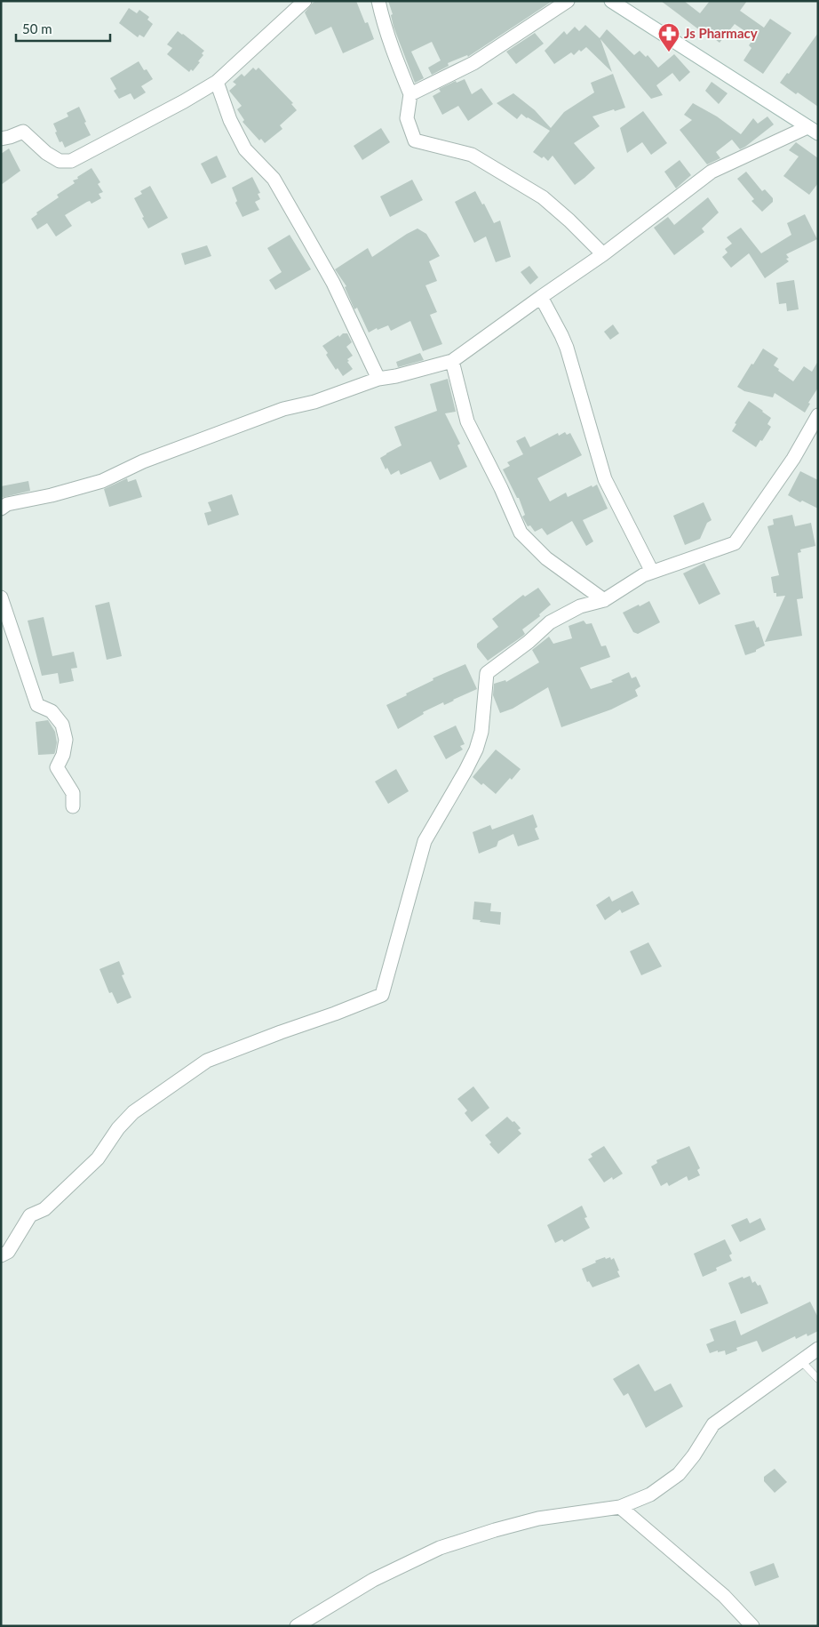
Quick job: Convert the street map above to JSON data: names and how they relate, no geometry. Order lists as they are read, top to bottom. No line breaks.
{"places":{"pharmacy":["Js Pharmacy"]},"scale_bar":"50 m"}
